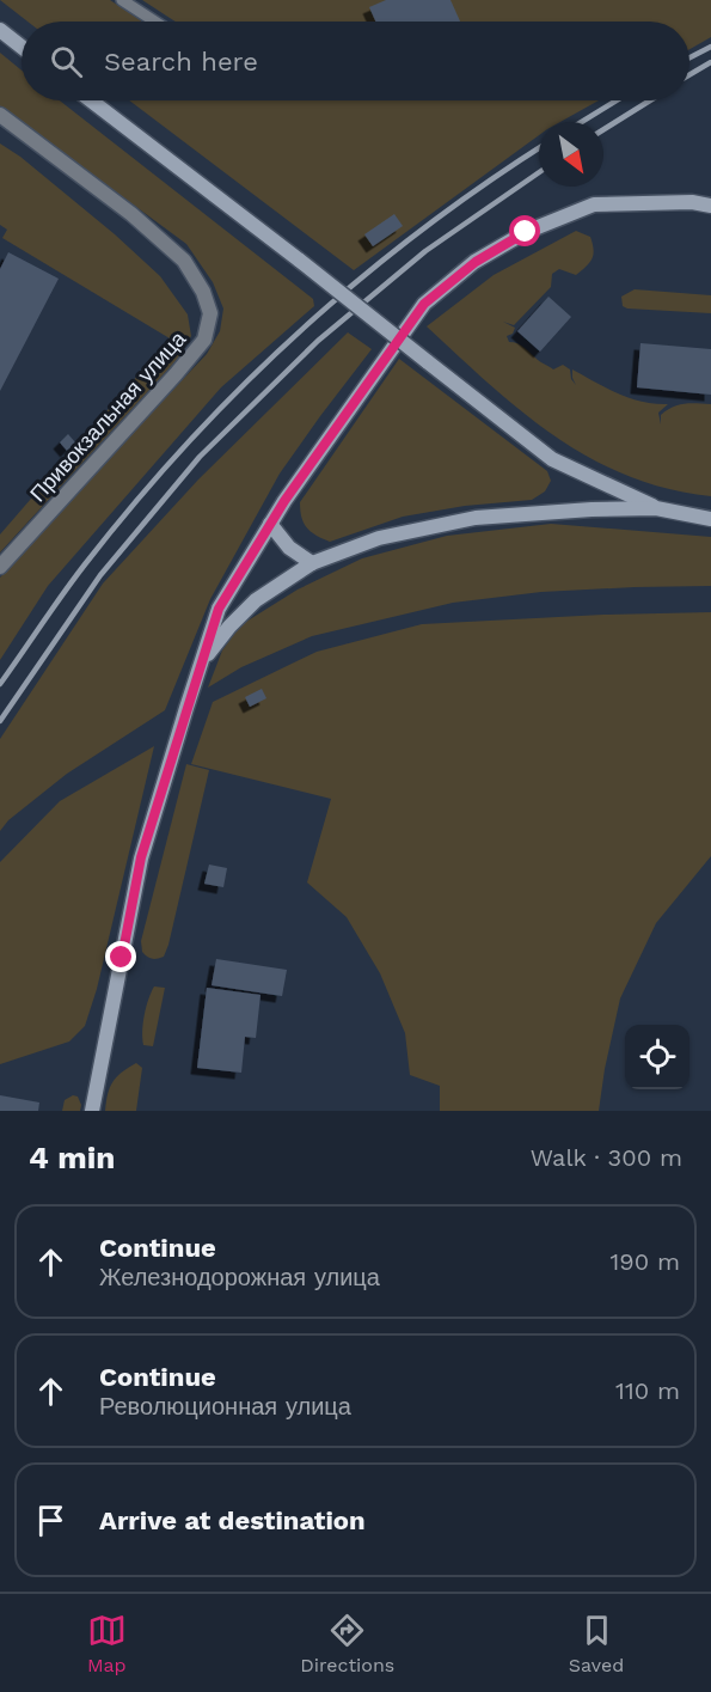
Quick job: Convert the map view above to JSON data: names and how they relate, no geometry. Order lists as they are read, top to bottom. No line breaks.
{"streets":{"street":["Привокзальная улица"]},"north":"bottom right","page":{"search":"Search here","heading":["4 min","Walk · 300 m"],"list":[["Continue","Железнодорожная улица","190 m"],["Continue","Революционная улица","110 m"],"Arrive at destination"],"nav":["Map","Directions","Saved"]}}
